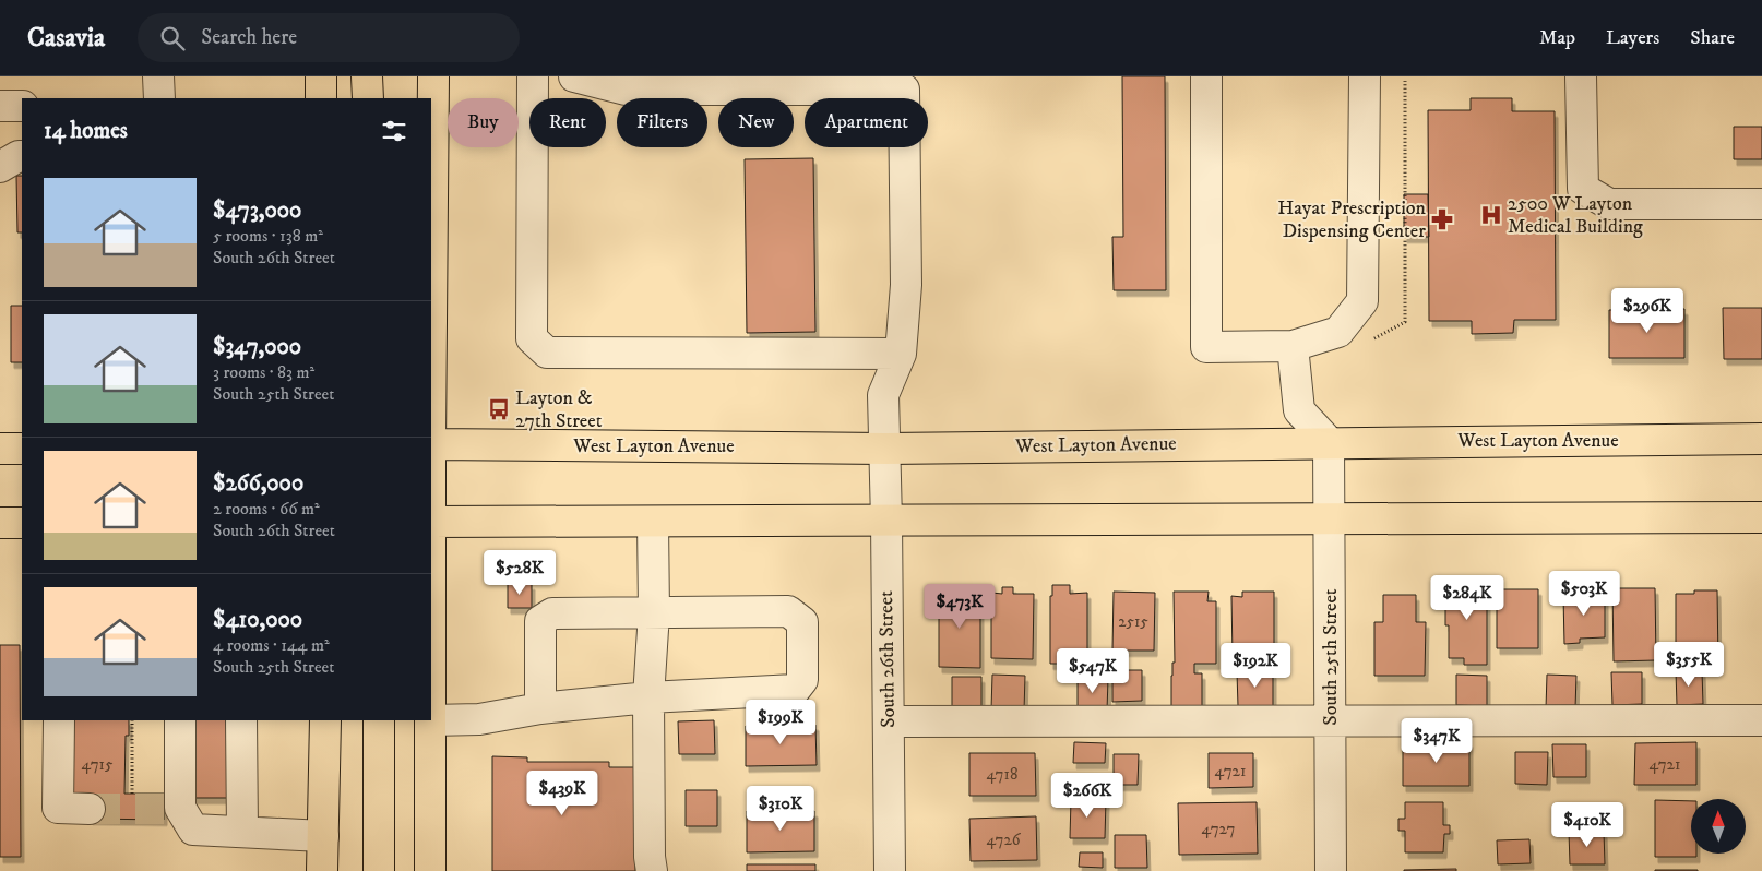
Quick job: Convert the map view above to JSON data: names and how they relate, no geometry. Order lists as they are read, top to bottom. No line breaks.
{"streets":{"main road":["West Layton Avenue"],"street":["South 25th Street","South 26th Street"]},"crossings":[["West Layton Avenue","South 25th Street"],["West Layton Avenue","South 26th Street"]],"places":{"hospital":["2500 W Layton Medical Building"],"pharmacy":["Hayat Prescription Dispensing Center"],"bus stop":["Layton & 27th Street"]},"house_numbers":["2515","4715","4721","4721","4718","4727","4726"],"north":"top","page":{"header":"Casavia","search":"Search here","nav":["Map","Layers","Share"],"chip":["Buy","Rent","Filters","New","Apartment"],"heading":"14 homes","list":[{"name":"$473,000","note":"5 rooms · 138 m² · South 26th Street"},{"name":"$347,000","note":"3 rooms · 83 m² · South 25th Street"},{"name":"$266,000","note":"2 rooms · 66 m² · South 26th Street"},{"name":"$410,000","note":"4 rooms · 144 m² · South 25th Street"}],"price":["$296K","$528K","$503K","$284K","$473K","$355K","$192K","$547K","$199K","$347K","$439K","$266K","$310K","$410K"]}}
